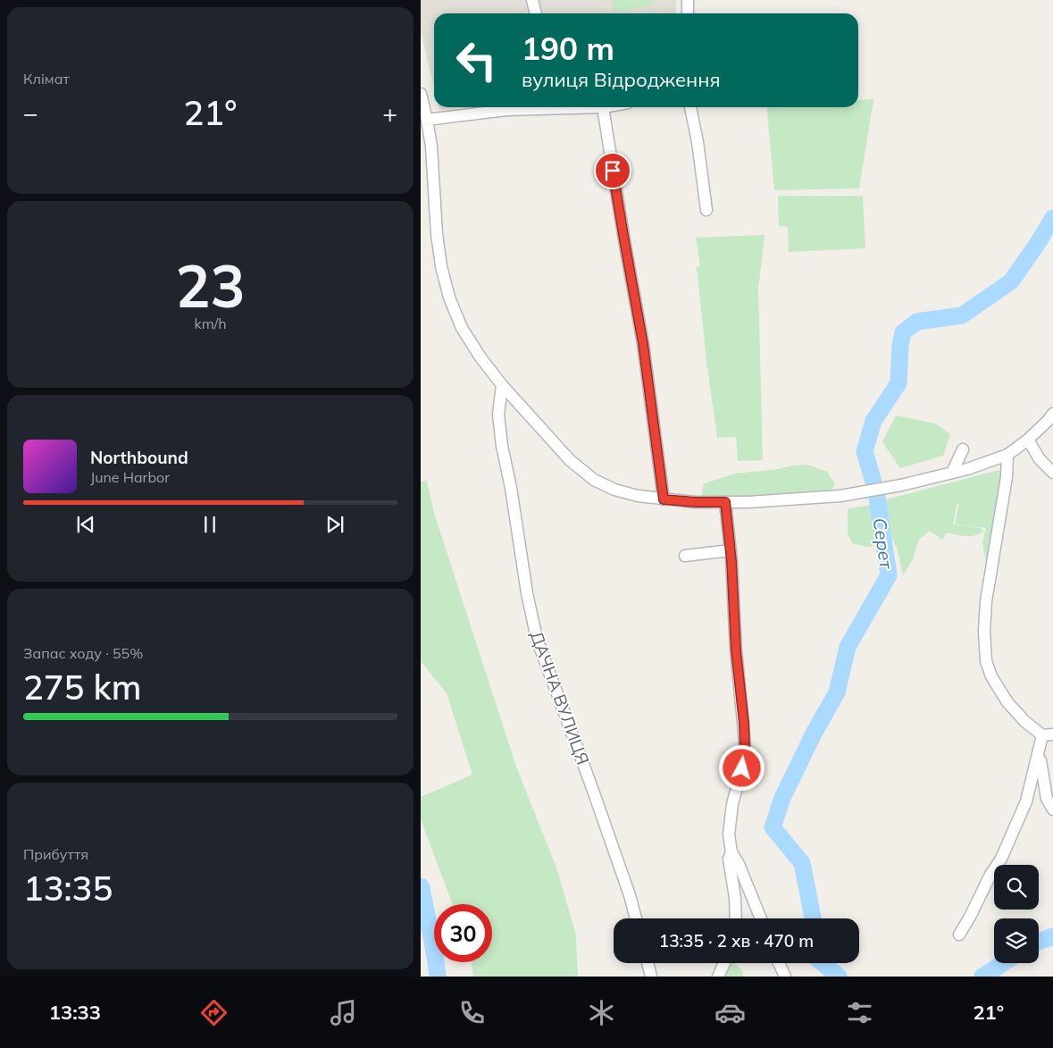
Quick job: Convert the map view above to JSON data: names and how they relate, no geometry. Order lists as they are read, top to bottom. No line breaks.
{"streets":{"street":["ДАЧНА ВУЛИЦЯ"]},"water":["Серет"],"page":{"tile":["Клімат",["23","km/h"],["Запас ходу · 55%","275 km"],["Прибуття","13:35"]],"turn":["190 m","вулиця Відродження"],"heat":["−","21°","+"],"song":["Northbound","June Harbor"],"limit":"30","trip":"13:35 · 2 хв · 470 m","tabs":["13:33","21°"]}}
